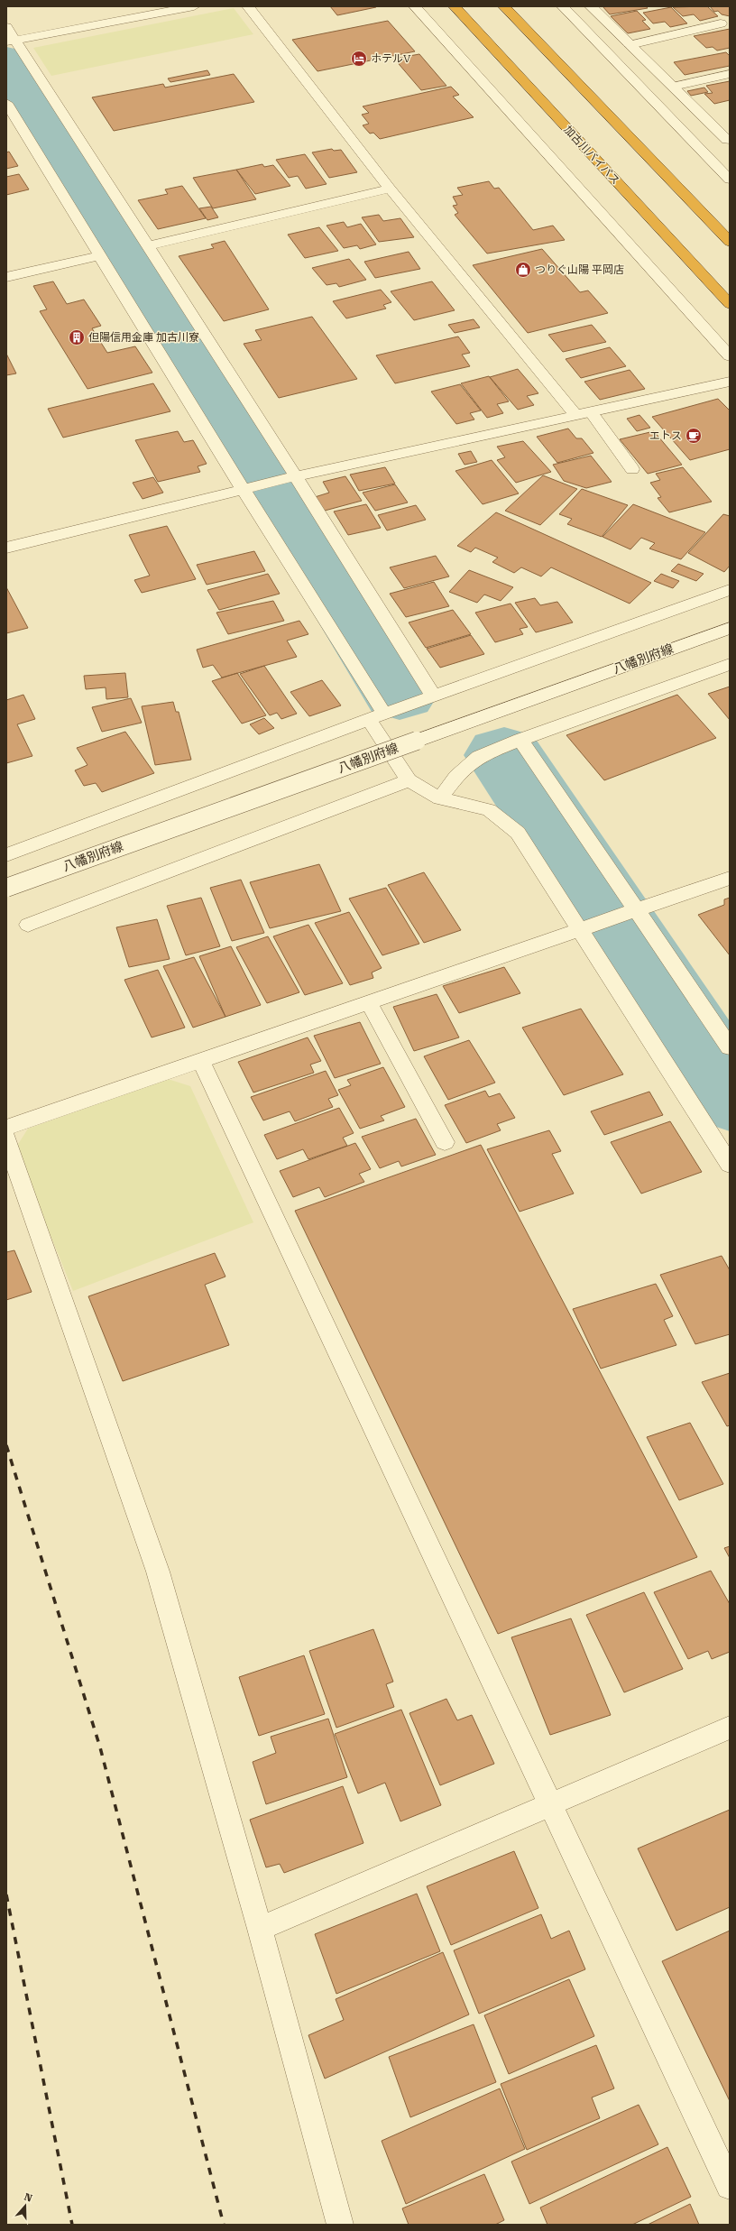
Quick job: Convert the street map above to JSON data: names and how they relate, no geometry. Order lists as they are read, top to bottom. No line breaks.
{"streets":{"highway":["加古川バイパス"],"street":["八幡別府線"]},"places":{"hotel":["ホテルV"],"shop":["つりぐ山陽 平岡店"],"building":["但陽信用金庫 加古川寮"],"cafe":["エトス"]},"north":"top"}
